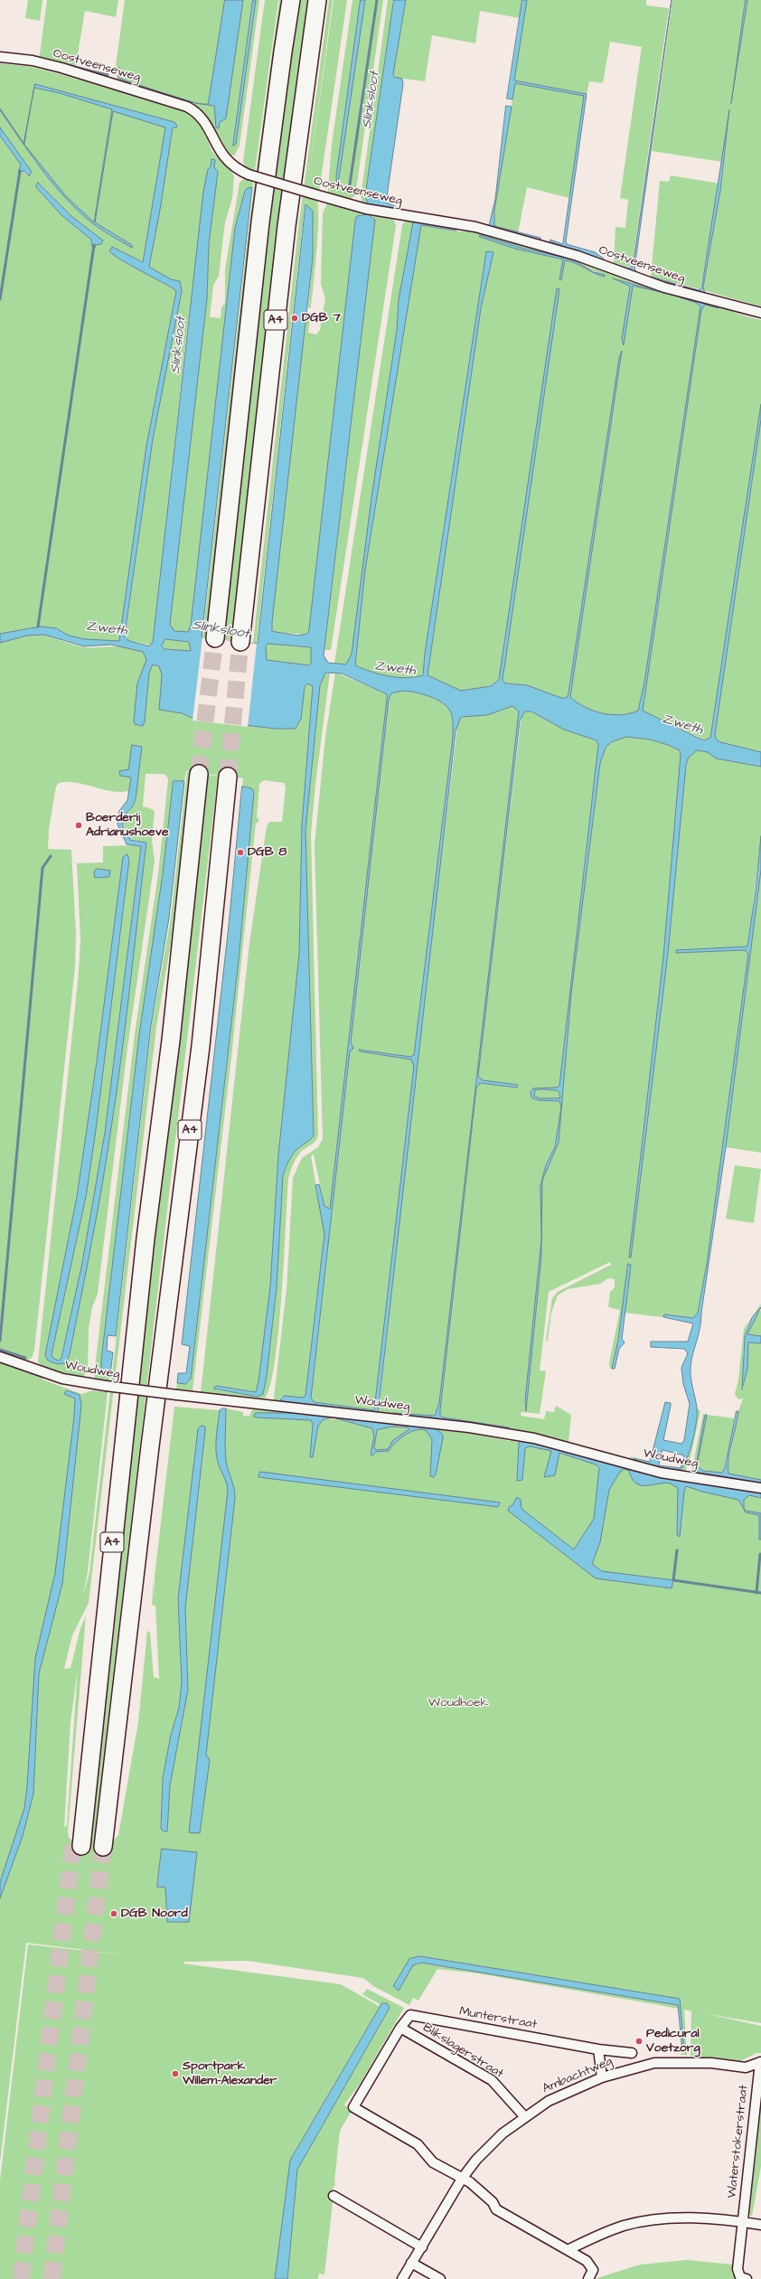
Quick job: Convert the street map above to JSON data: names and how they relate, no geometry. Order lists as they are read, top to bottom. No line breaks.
{"streets":{"highway":["A4"],"street":["Oostveenseweg","Woudweg","Munterstraat","Blikslagerstraat","Ambachtweg","Waterstokerstraat"]},"crossings":[["Munterstraat","Blikslagerstraat"],["Munterstraat","Ambachtweg"],["Blikslagerstraat","Ambachtweg"],["Ambachtweg","Waterstokerstraat"]],"water":["Slinksloot","Zweth"],"parks":["Woudhoek"],"places":["DGB 7","Boerderij Adrianushoeve","DGB 8","DGB Noord","Pedicural Voetzorg","Sportpark Willem-Alexander"]}
